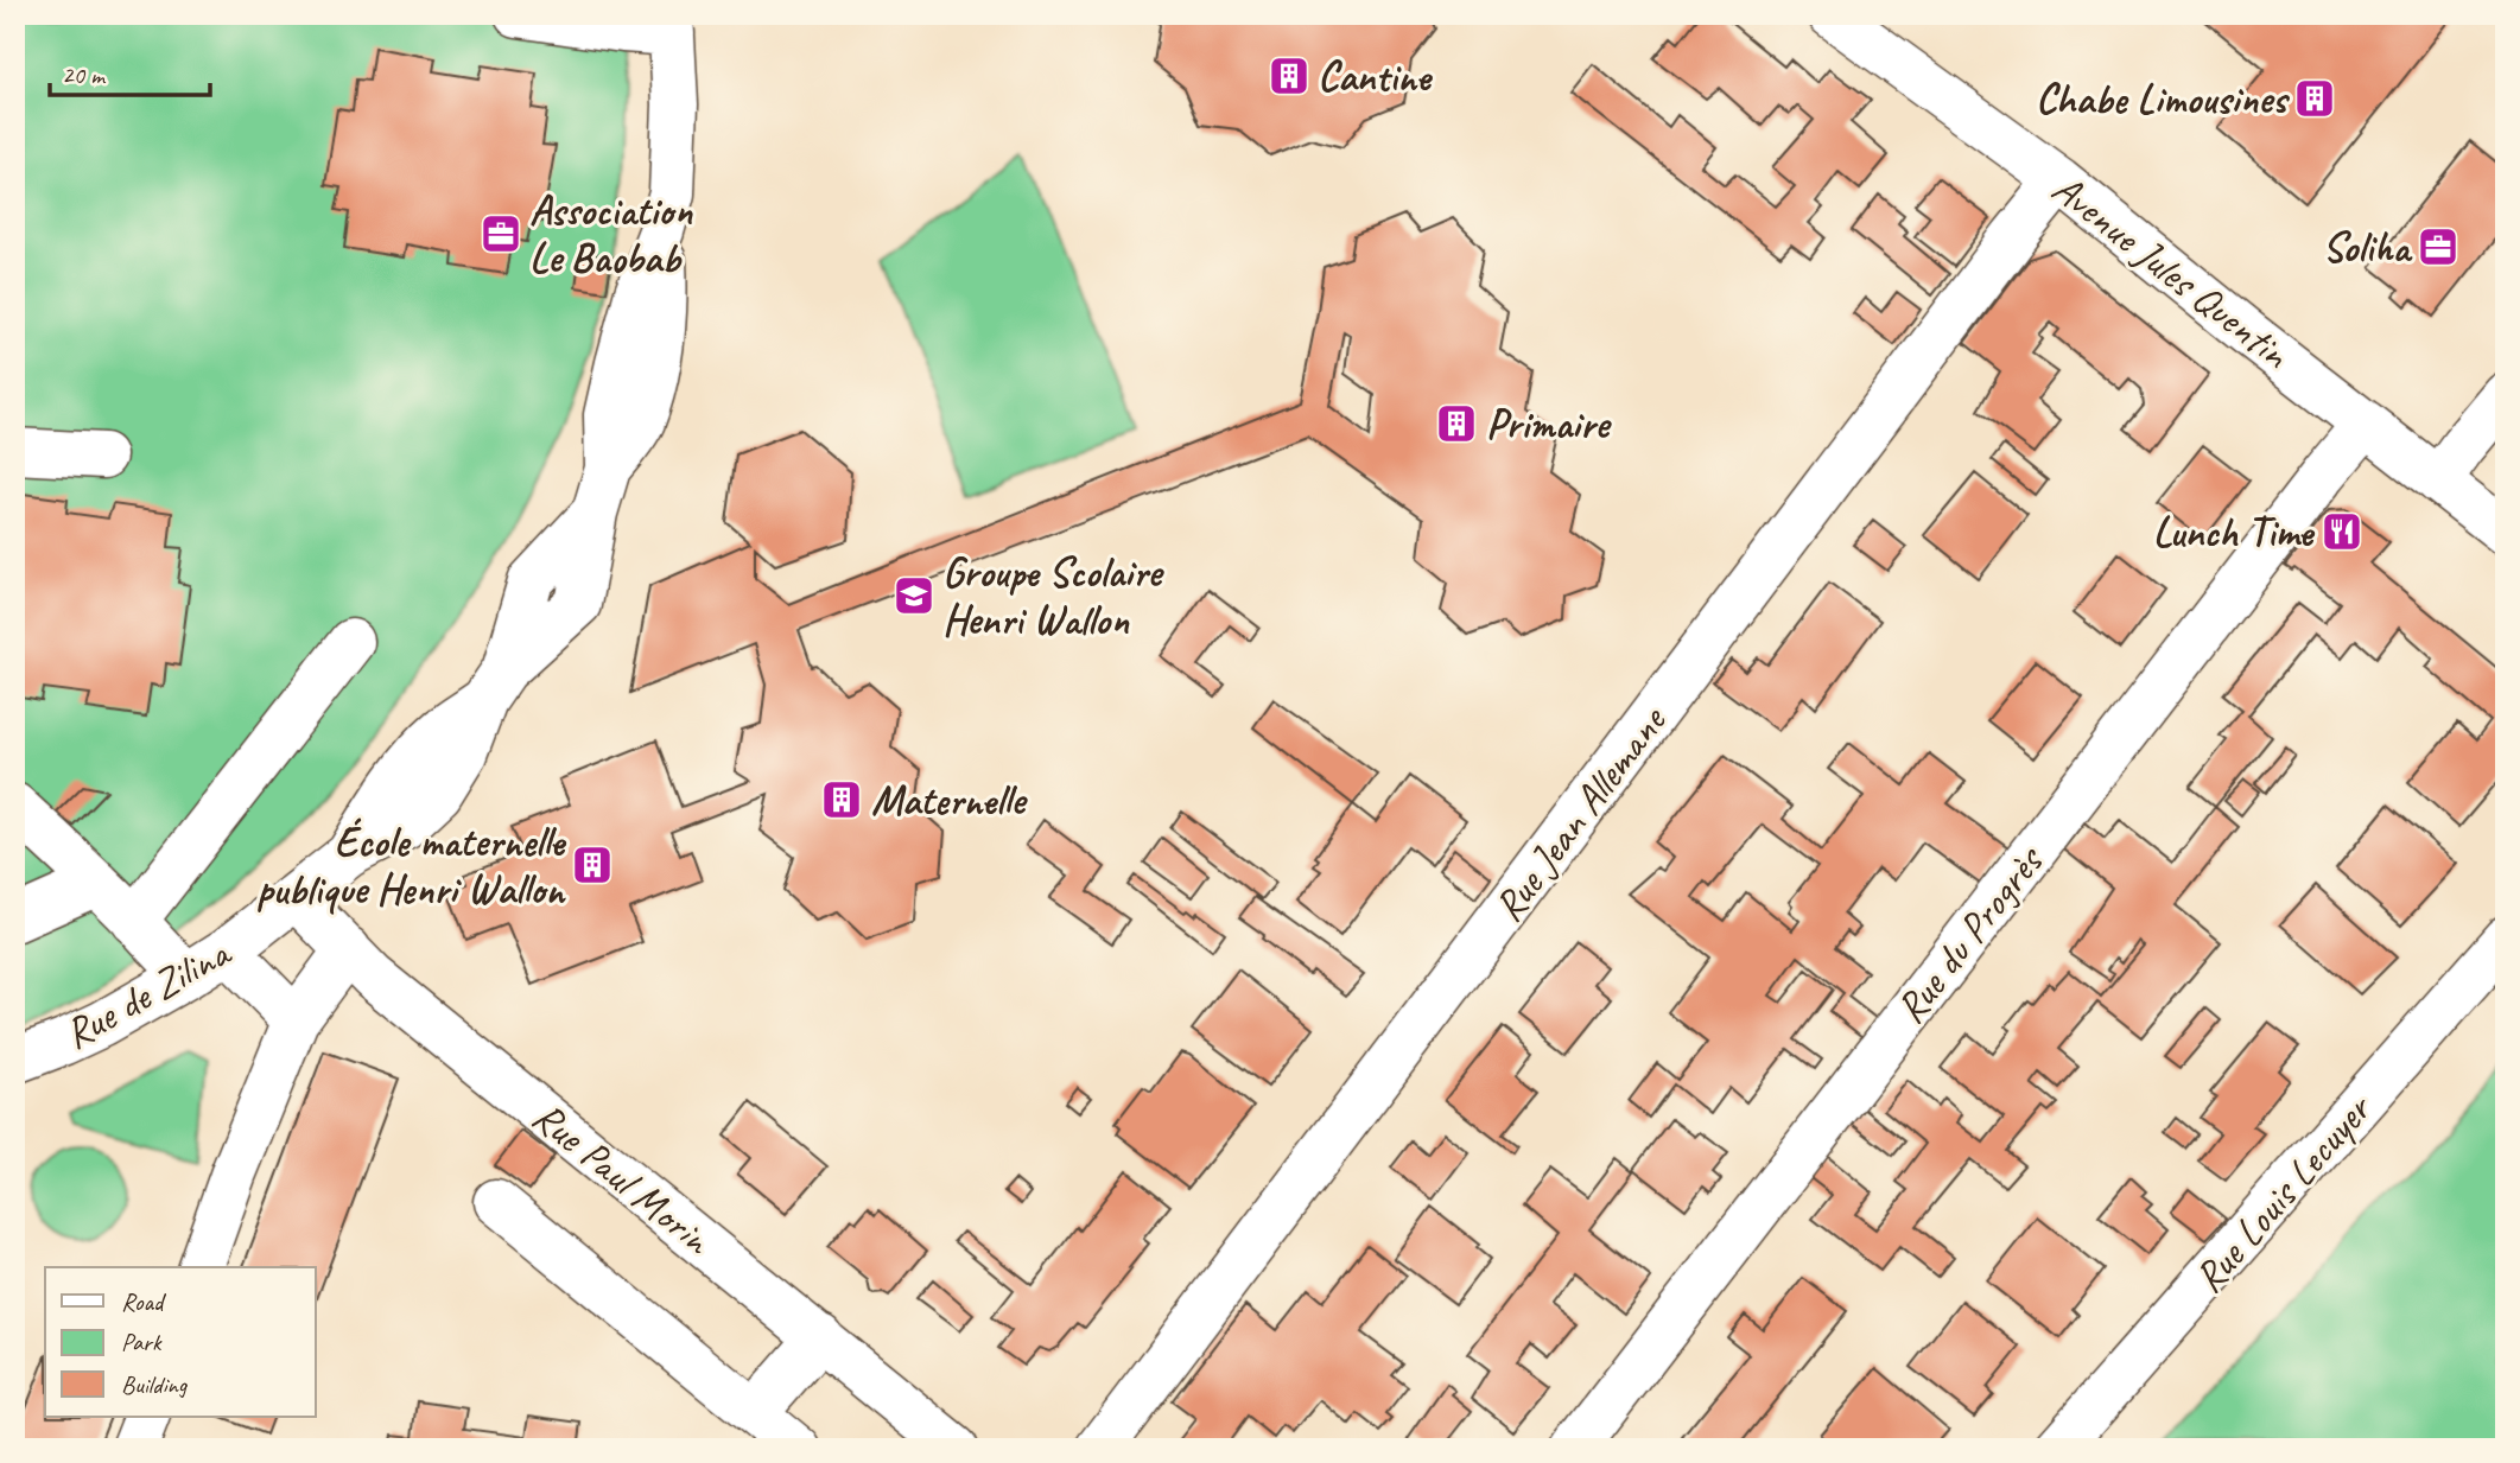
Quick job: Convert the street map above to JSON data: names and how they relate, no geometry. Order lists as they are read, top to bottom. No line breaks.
{"streets":{"street":["Avenue Jules Quentin","Rue Jean Allemane","Rue du Progrès","Rue de Zilina","Rue Paul Morin","Rue Louis Lecuyer"]},"crossings":[["Avenue Jules Quentin","Rue Jean Allemane"],["Avenue Jules Quentin","Rue du Progrès"],["Rue de Zilina","Rue Paul Morin"]],"places":{"building":["Cantine","Chabe Limousines","Primaire","Maternelle","École maternelle publique Henri Wallon"],"office":["Association Le Baobab","Soliha"],"restaurant":["Lunch Time"],"school or university":["Groupe Scolaire Henri Wallon"]},"legend":["Road","Park","Building"],"scale_bar":"20 m"}
